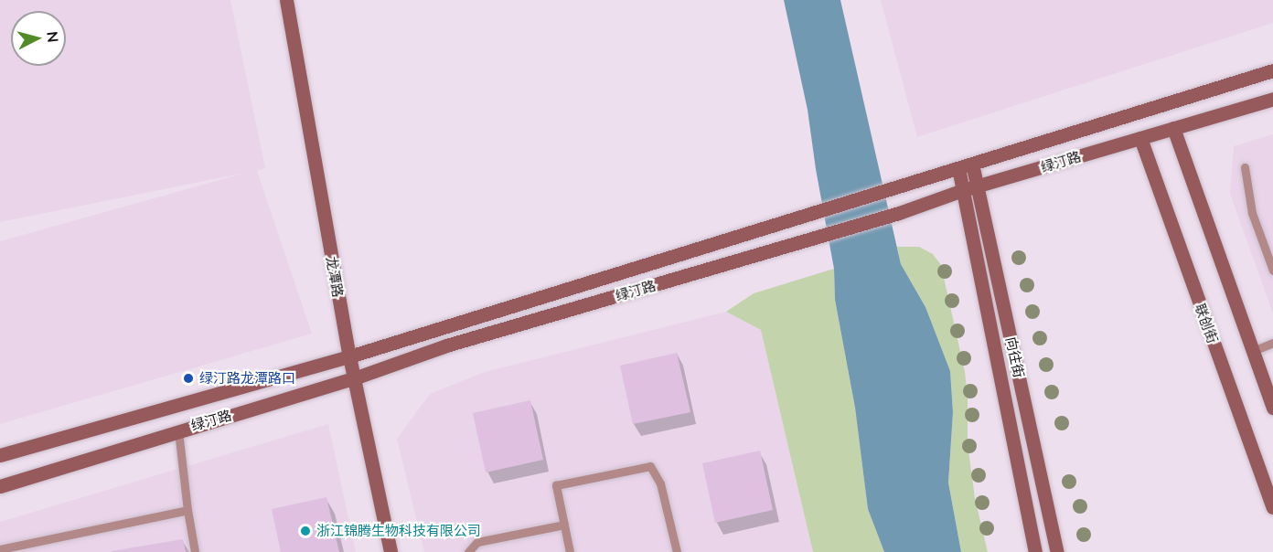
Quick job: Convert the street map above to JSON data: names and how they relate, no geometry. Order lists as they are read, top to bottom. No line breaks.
{"streets":{"main road":["绿汀路","龙潭路","联创街","向往街"]},"crossings":[["绿汀路","龙潭路"],["绿汀路","联创街"],["绿汀路","向往街"]],"places":["绿汀路龙潭路口","浙江锦腾生物科技有限公司"],"north":"right"}
